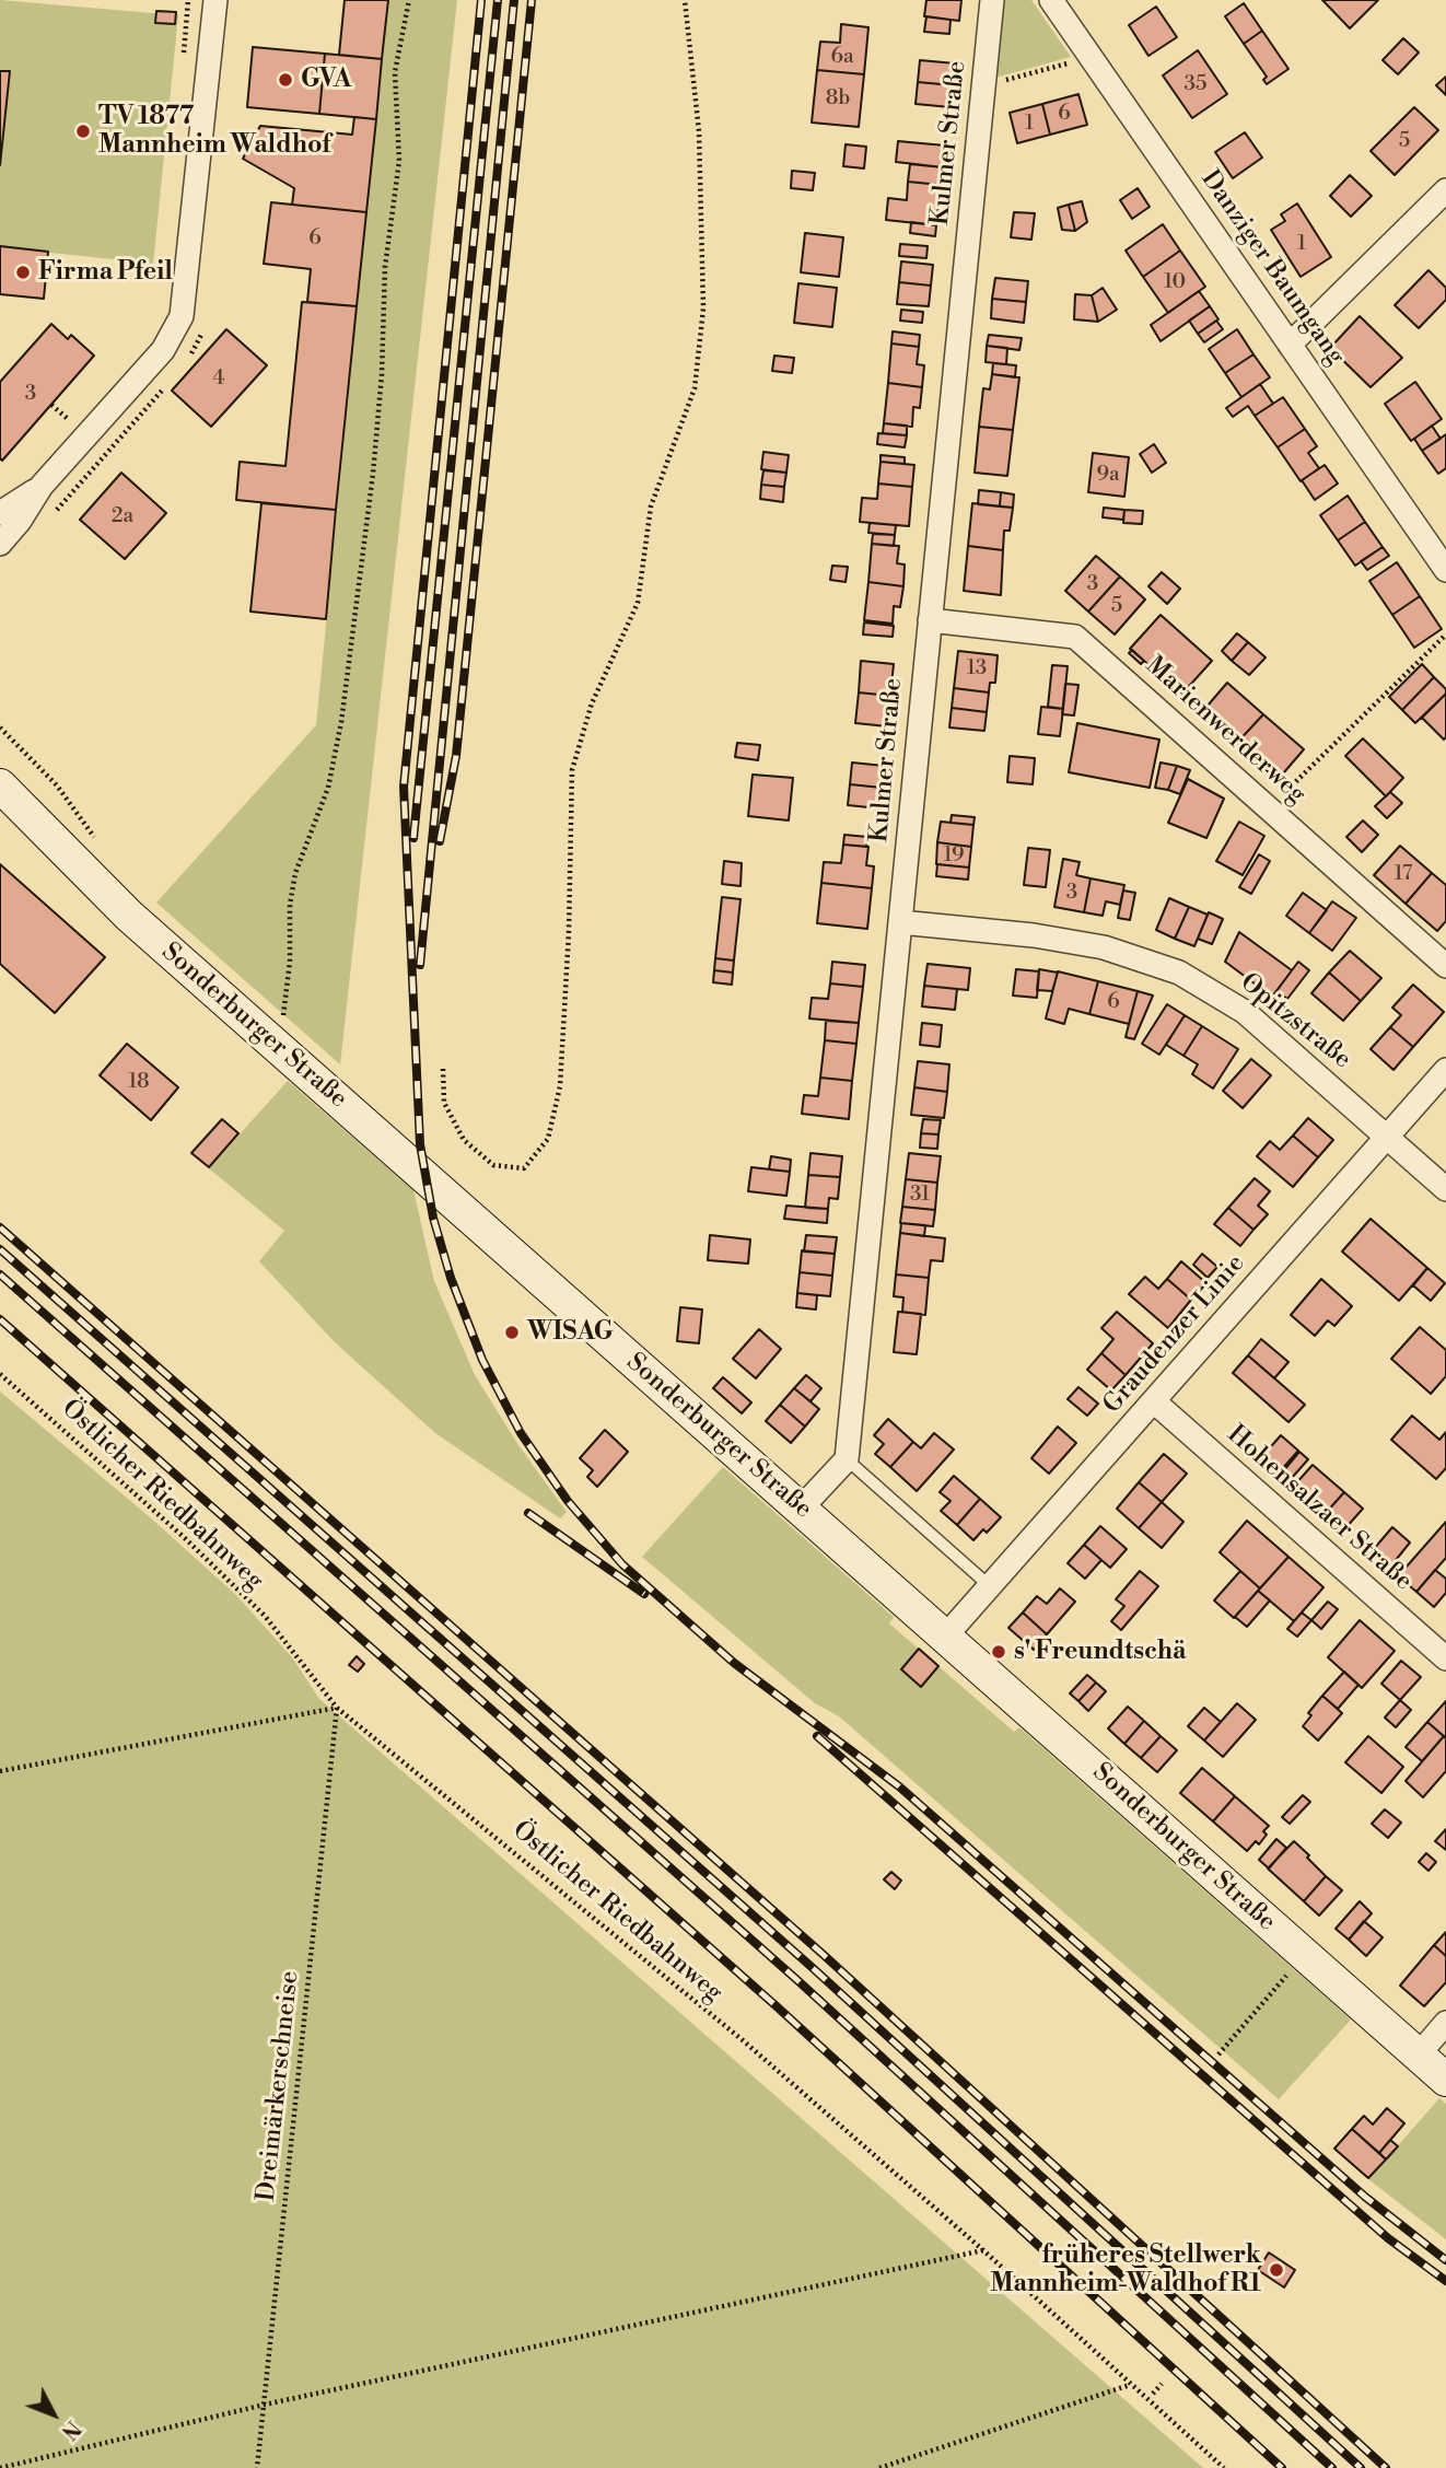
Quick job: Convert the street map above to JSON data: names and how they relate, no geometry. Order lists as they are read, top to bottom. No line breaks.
{"streets":{"street":["Kulmer Straße","Danziger Baumgang","Marienwerderweg","Opitzstraße","Sonderburger Straße","Graudenzer Linie","Hohensalzaer Straße"],"path":["Östlicher Riedbahnweg","Dreimärkerschneise"]},"crossings":[["Kulmer Straße","Marienwerderweg"],["Kulmer Straße","Opitzstraße"],["Opitzstraße","Graudenzer Linie"],["Sonderburger Straße","Graudenzer Linie"],["Graudenzer Linie","Hohensalzaer Straße"],["Östlicher Riedbahnweg","Dreimärkerschneise"]],"places":["GVA","TV 1877 Mannheim Waldhof","Firma Pfeil","WISAG","s' Freundtschä","früheres Stellwerk Mannheim-Waldhof R1"],"house_numbers":["6a","35","8b","6","1","5","6","1","10","4","3","9a","2a","3","5","13","19","17","3","6","18","31"],"north":"bottom right"}
